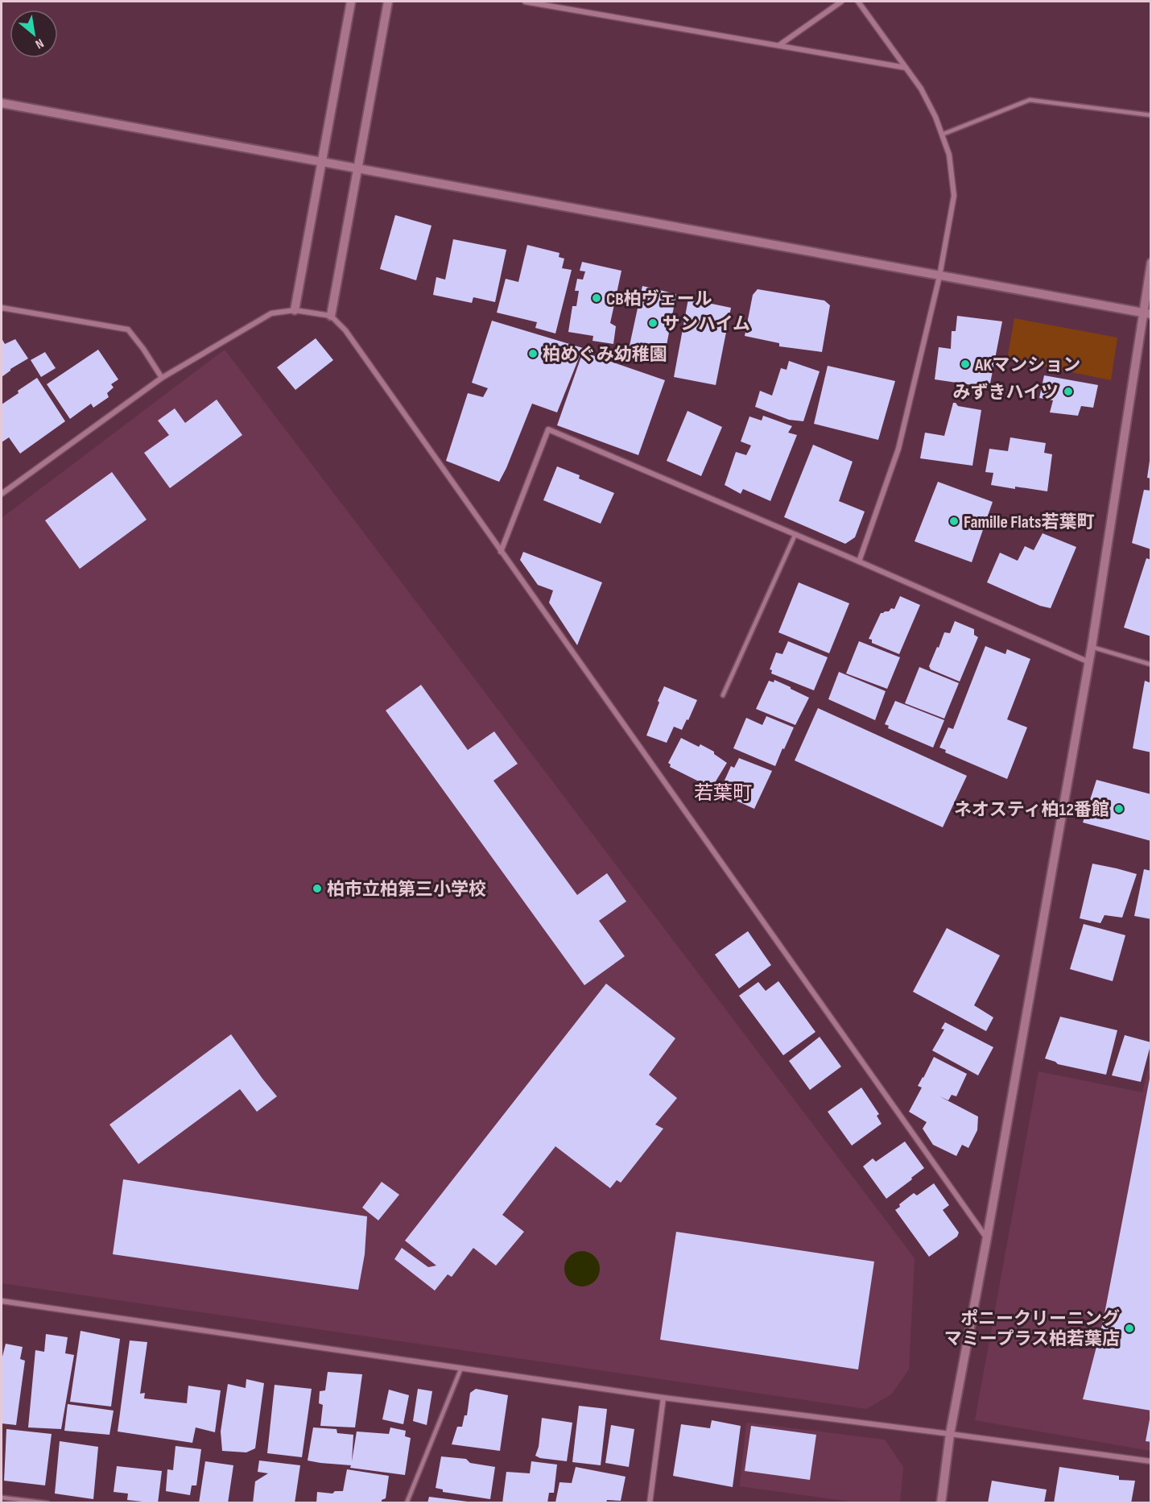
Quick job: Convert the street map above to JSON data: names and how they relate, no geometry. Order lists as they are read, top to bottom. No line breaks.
{"districts":["若葉町"],"places":["CB柏ヴェール","サンハイム","柏めぐみ幼稚園","AKマンション","みずきハイツ","Famille Flats若葉町","ネオスティ柏12番館","柏市立柏第三小学校","ポニークリーニング マミープラス柏若葉店"],"north":"bottom right"}
